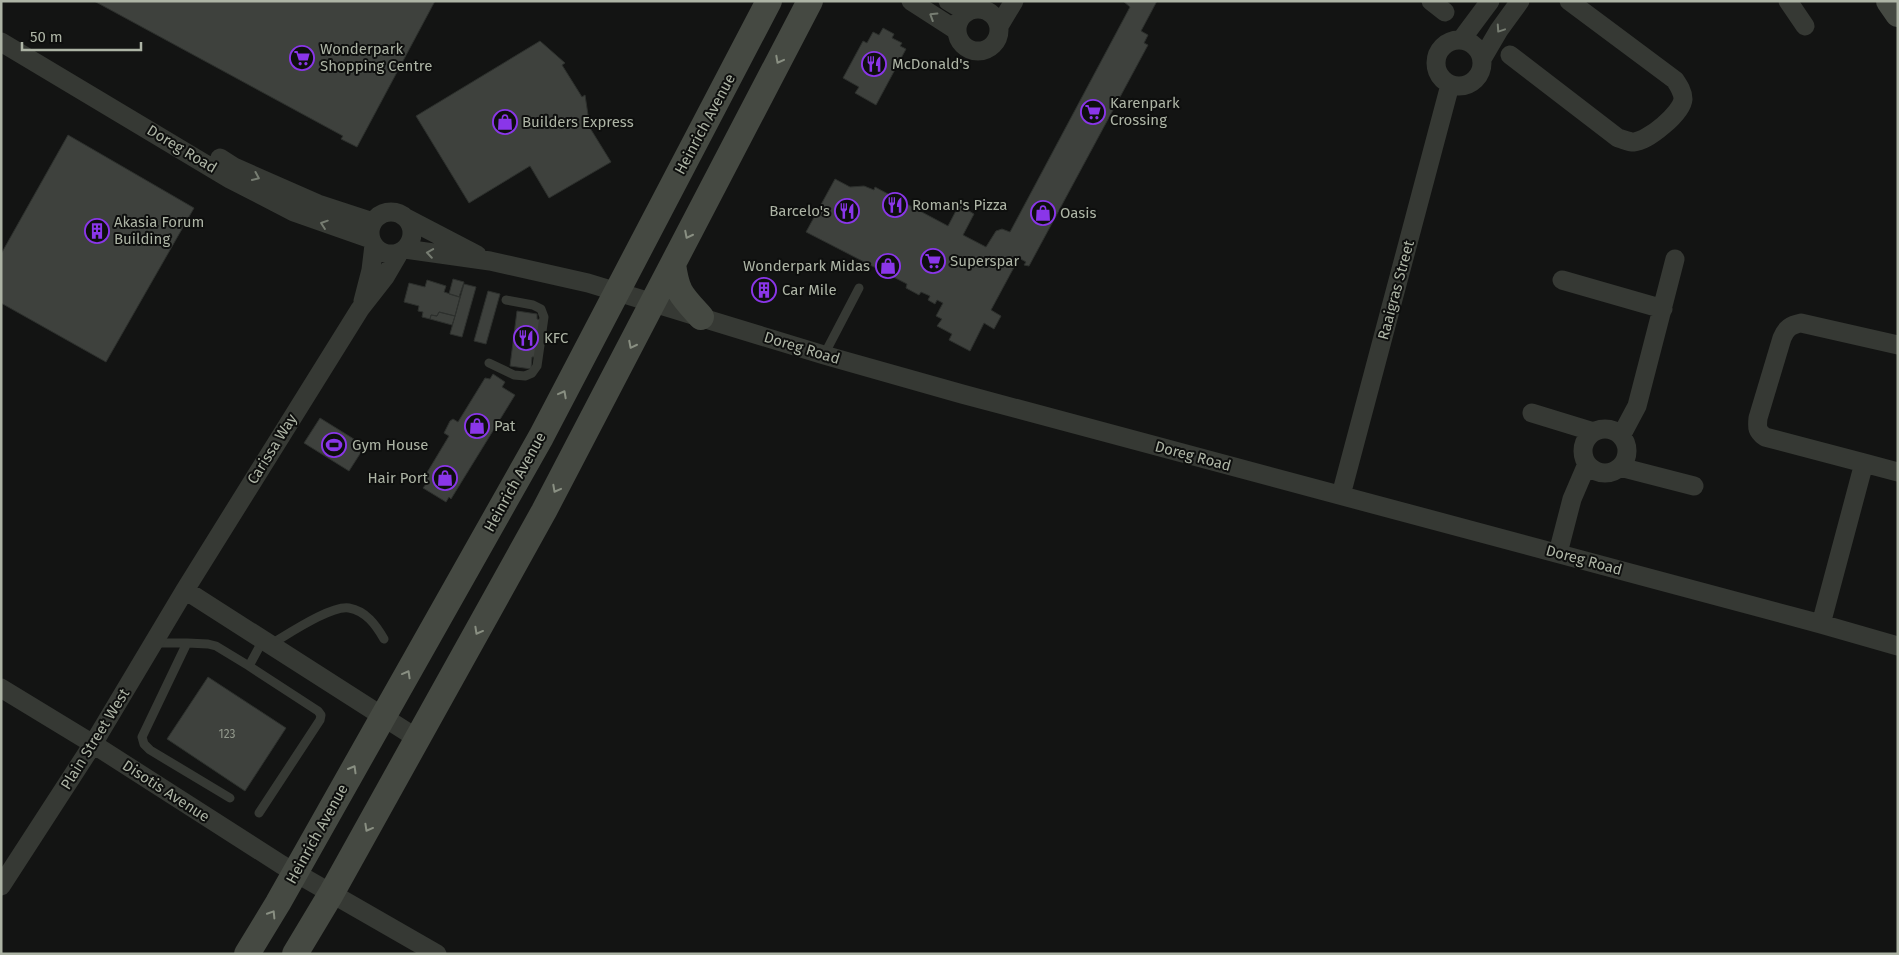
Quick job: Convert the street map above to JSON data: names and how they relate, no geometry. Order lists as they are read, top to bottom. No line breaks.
{"streets":{"street":["Heinrich Avenue","Doreg Road","Raaigras Street","Carissa Way","Plain Street West","Disotis Avenue"]},"crossings":[["Heinrich Avenue","Doreg Road"],["Heinrich Avenue","Disotis Avenue"],["Doreg Road","Raaigras Street"],["Doreg Road","Carissa Way"],["Carissa Way","Plain Street West"],["Plain Street West","Disotis Avenue"]],"places":{"supermarket":["Wonderpark Shopping Centre","Karenpark Crossing","Superspar"],"restaurant":["McDonald's","Roman's Pizza","Barcelo's","KFC"],"shop":["Builders Express","Oasis","Wonderpark Midas","Pat","Hair Port"],"building":["Akasia Forum Building","Car Mile"],"sports":["Gym House"]},"house_numbers":["123"],"scale_bar":"50 m"}
